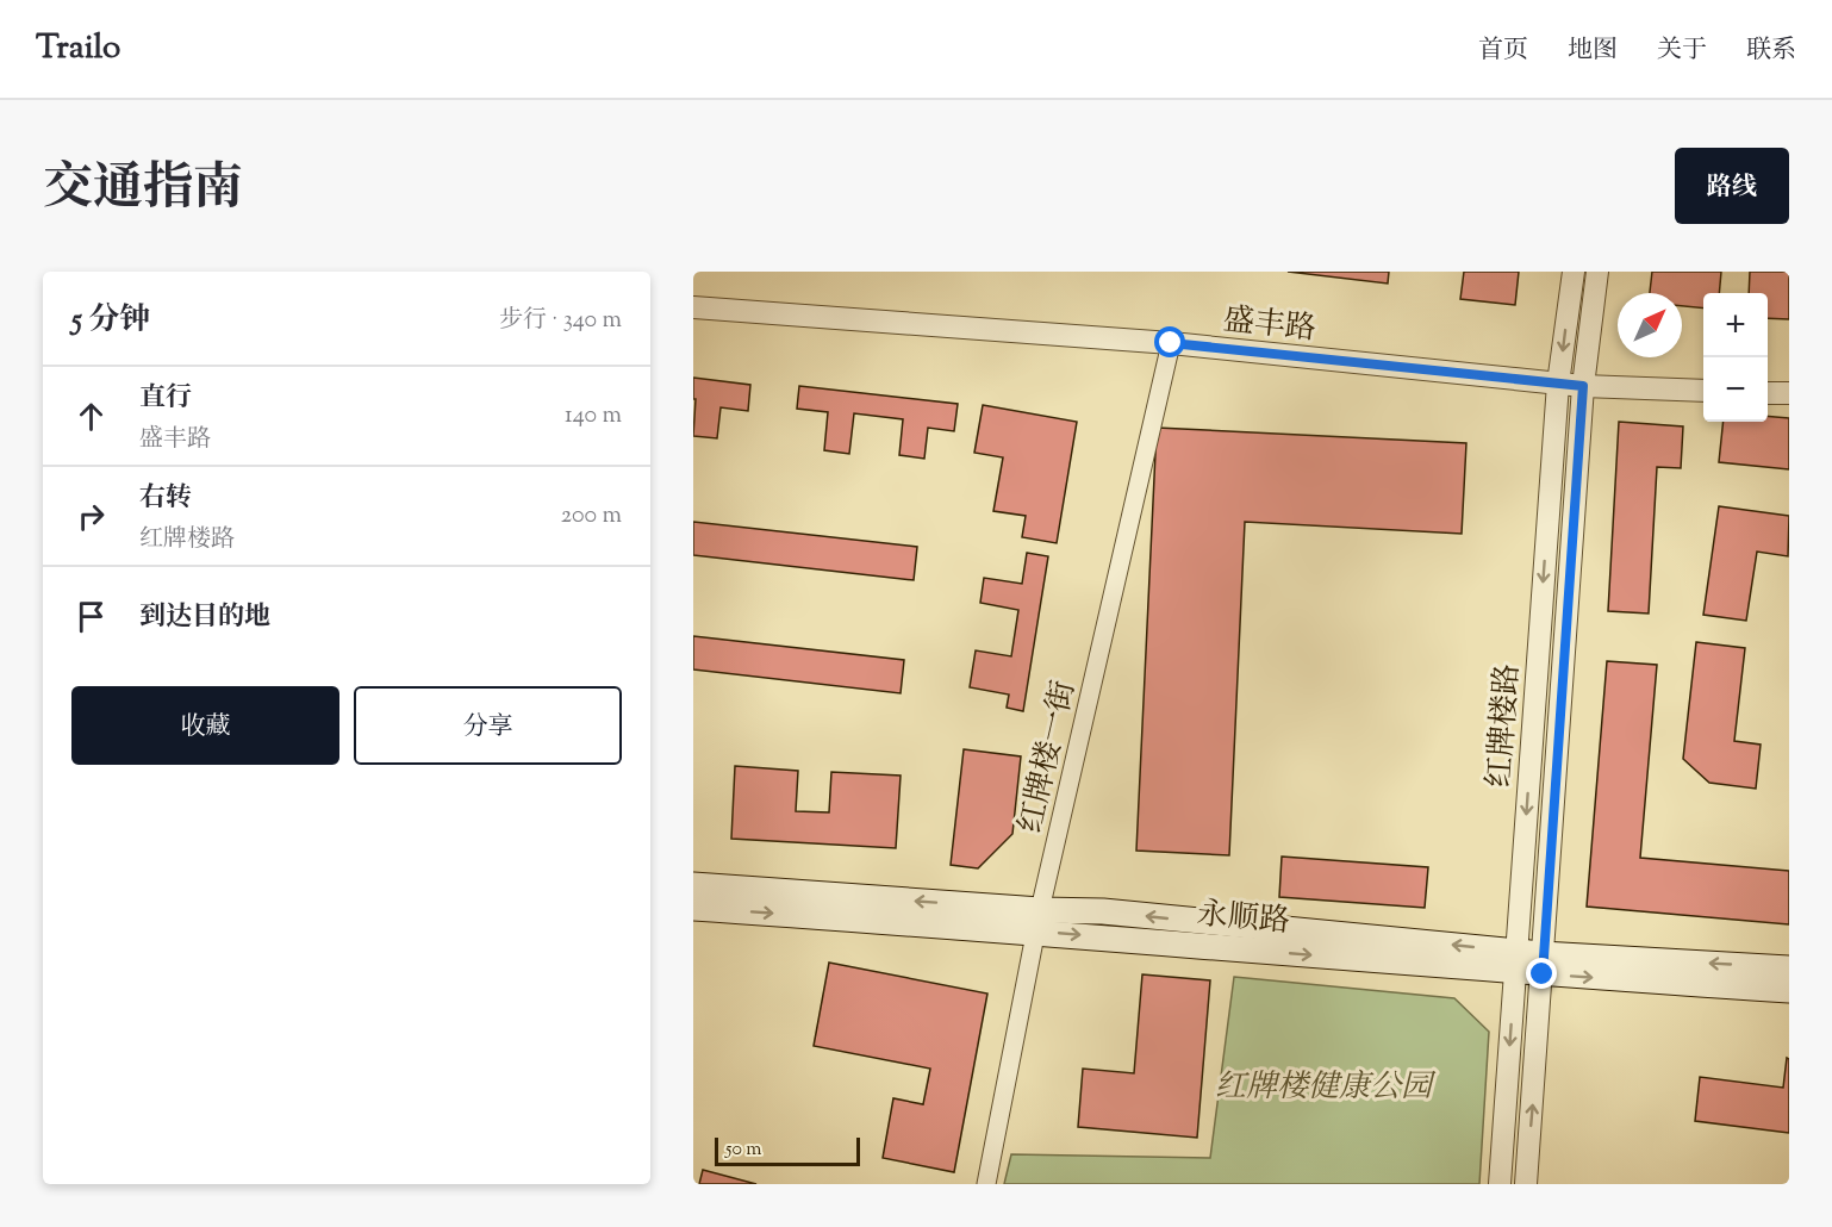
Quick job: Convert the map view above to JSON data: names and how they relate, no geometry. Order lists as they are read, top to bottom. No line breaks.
{"streets":{"main road":["永顺路"],"street":["盛丰路","红牌楼路","红牌楼一街"]},"crossings":[["盛丰路","红牌楼路"],["盛丰路","红牌楼一街"],["红牌楼路","永顺路"],["红牌楼一街","永顺路"]],"parks":["红牌楼健康公园"],"scale_bar":"50 m","north":"top right","page":{"header":"Trailo","nav":["首页","地图","关于","联系"],"title":"交通指南","buttons":["路线",["收藏","分享"]],"heading":["5 分钟","步行 · 340 m"],"map_buttons":["+","−"],"list":[["直行","盛丰路","140 m"],["右转","红牌楼路","200 m"],"到达目的地"],"scale":"50 m"}}
